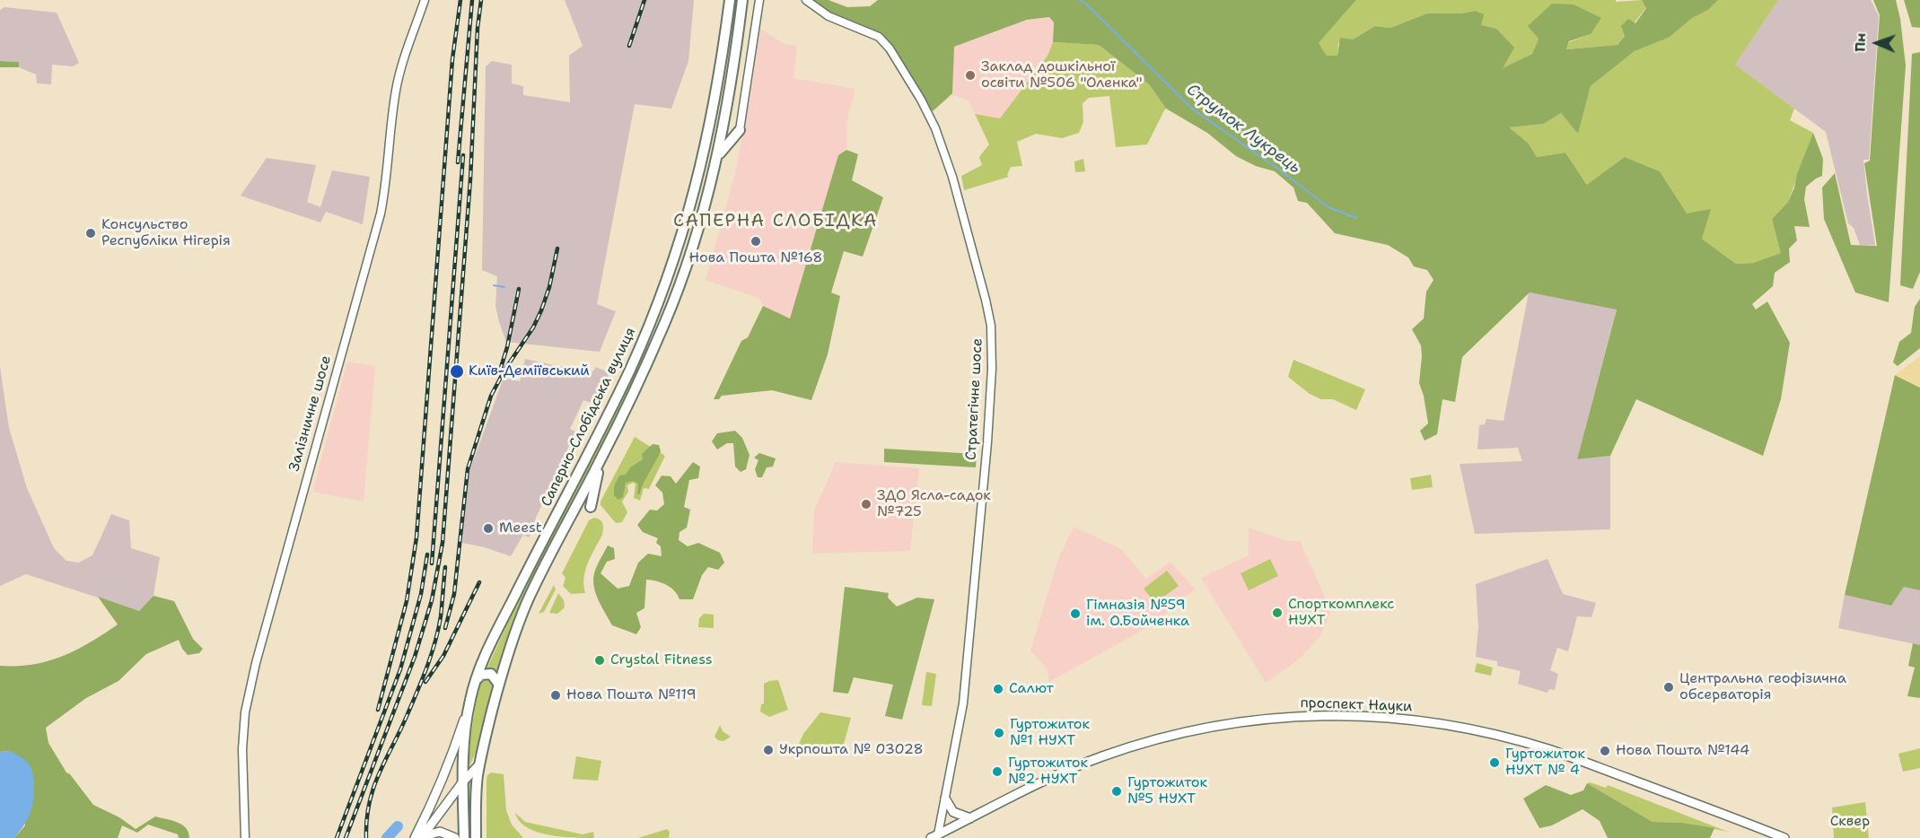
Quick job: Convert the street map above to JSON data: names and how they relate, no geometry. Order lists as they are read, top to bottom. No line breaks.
{"streets":{"main road":["Саперно-Слобідська вулиця","проспект Науки"],"street":["Стратегічне шосе","Залізничне шосе"]},"crossings":[["Стратегічне шосе","проспект Науки"]],"districts":["САПЕРНА СЛОБІДКА"],"water":["Струмок Лукрець"],"parks":["Сквер"],"places":["Заклад дошкільної освіти №506 \"Оленка\"","Консульство Республіки Нігерія","Нова Пошта №168","Київ-Деміївський","ЗДО Ясла-садок №725","Meest","Спорткомплекс НУХТ","Гімназія №59 ім. О.Бойченка","Crystal Fitness","Центральна геофізична обсерваторія","Салют","Нова Пошта №119","Гуртожиток №1 НУХТ","Укрпошта № 03028","Нова Пошта №144","Гуртожиток НУХТ № 4","Гуртожиток №2 НУХТ","Гуртожиток №5 НУХТ"],"north":"left"}
